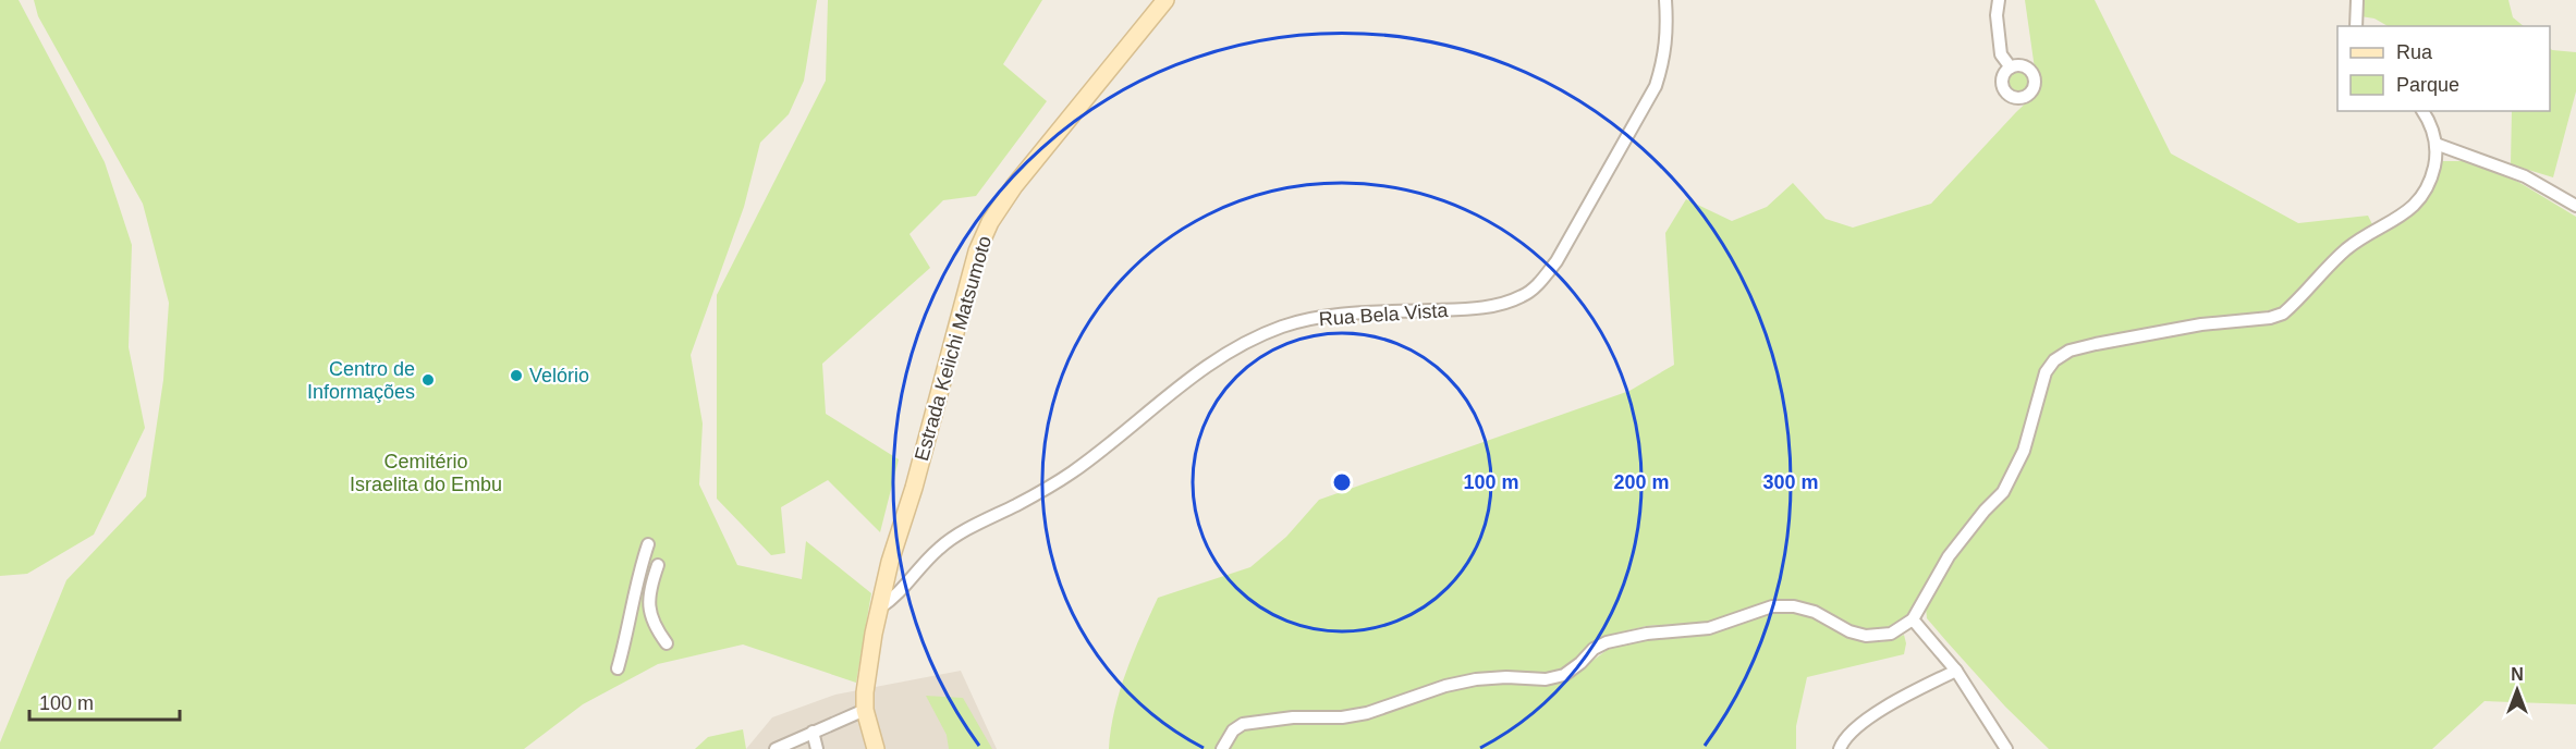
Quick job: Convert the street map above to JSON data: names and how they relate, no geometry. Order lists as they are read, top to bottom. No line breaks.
{"streets":{"main road":["Estrada Keiichi Matsumoto"],"street":["Rua Bela Vista"]},"crossings":[["Rua Bela Vista","Estrada Keiichi Matsumoto"]],"parks":["Cemitério Israelita do Embu"],"places":["Velório","Centro de Informações"],"legend":["Rua","Parque"],"scale_bar":"100 m","north":"top","rings":["100 m","200 m","300 m"]}
